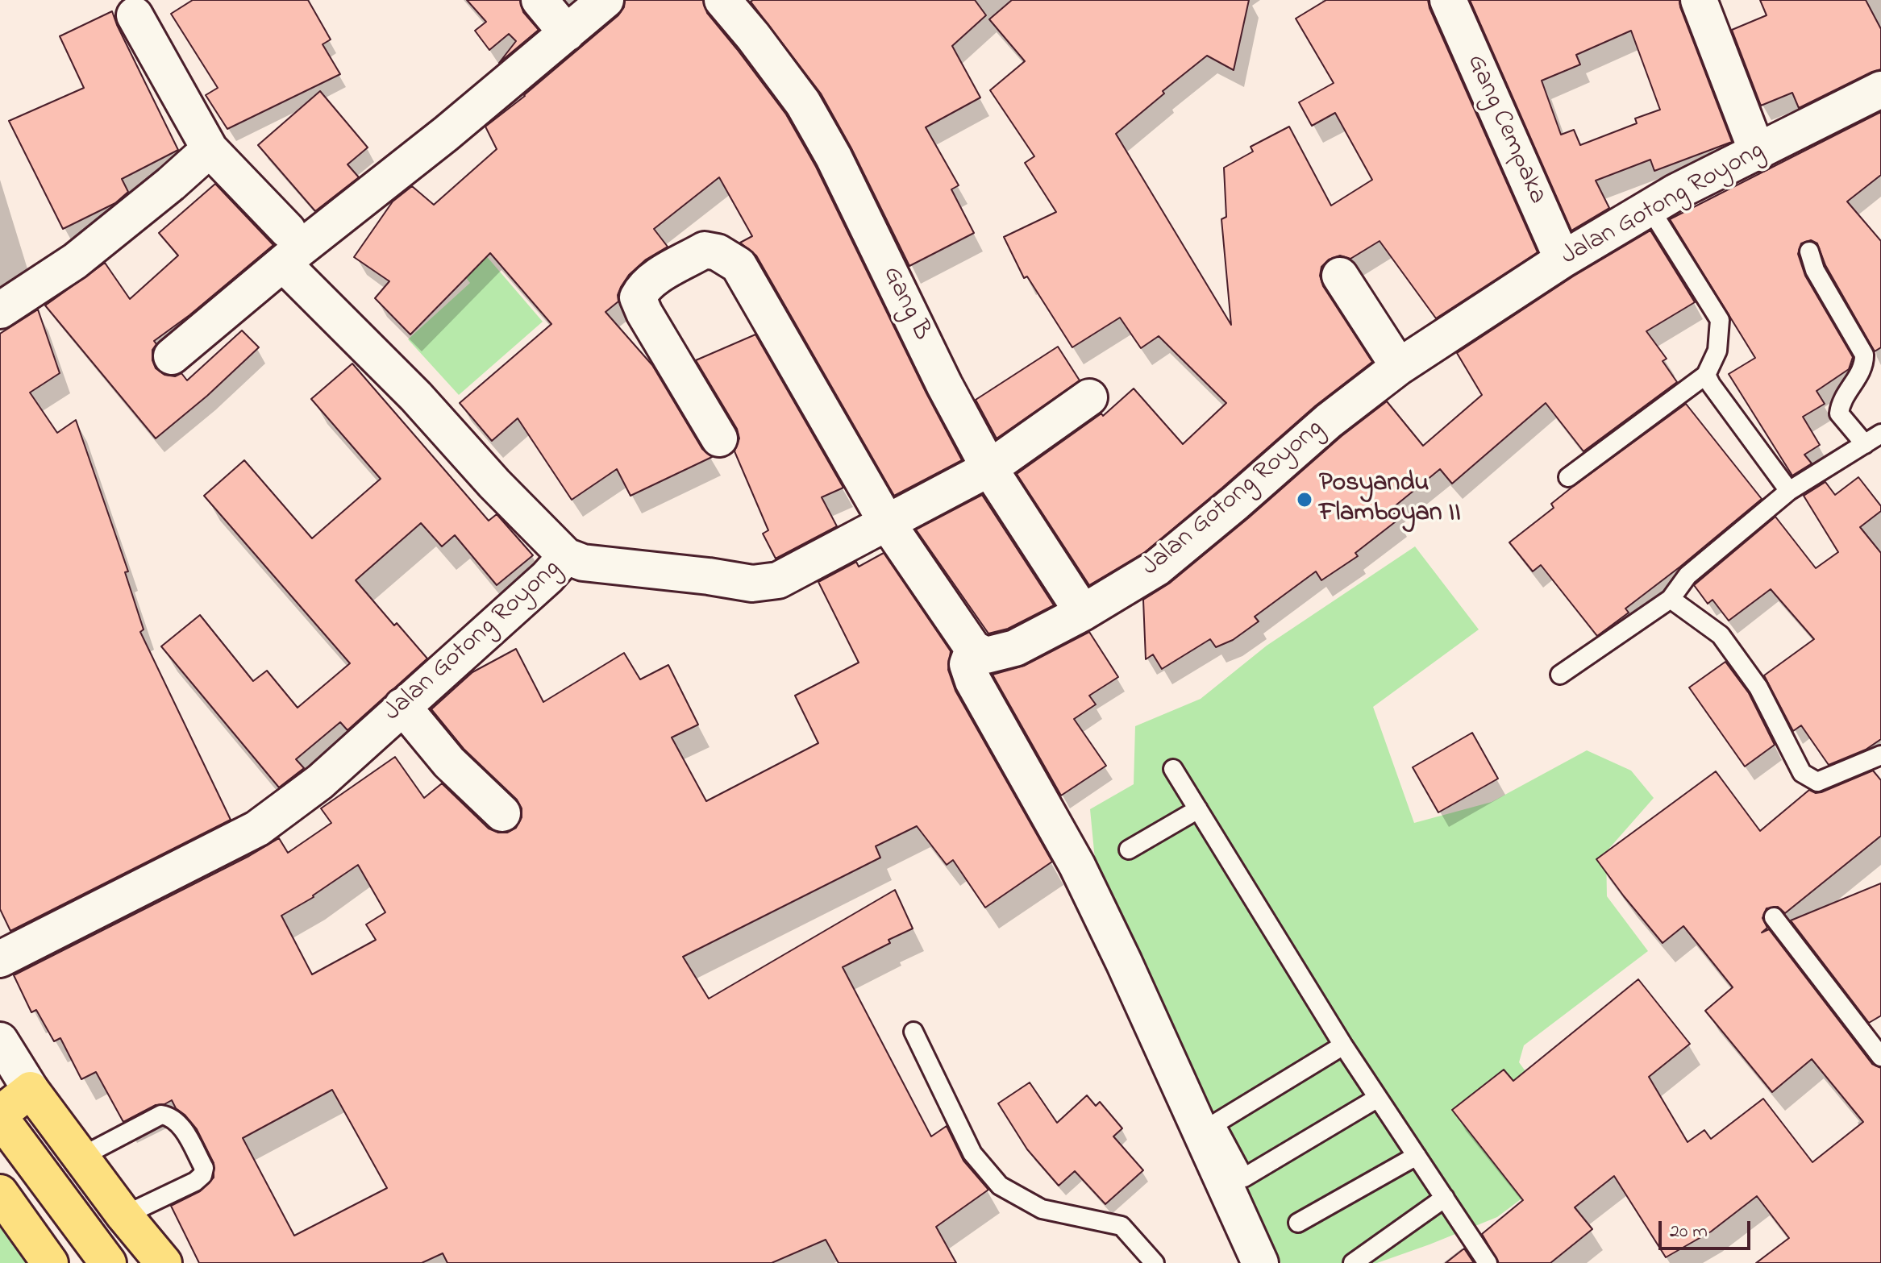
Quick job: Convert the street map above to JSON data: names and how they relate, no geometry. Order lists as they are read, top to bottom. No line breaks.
{"streets":{"street":["Gang Cempaka","Jalan Gotong Royong","Gang B"]},"crossings":[["Gang Cempaka","Jalan Gotong Royong"],["Jalan Gotong Royong","Gang B"]],"places":["Posyandu Flamboyan II"],"scale_bar":"20 m"}
